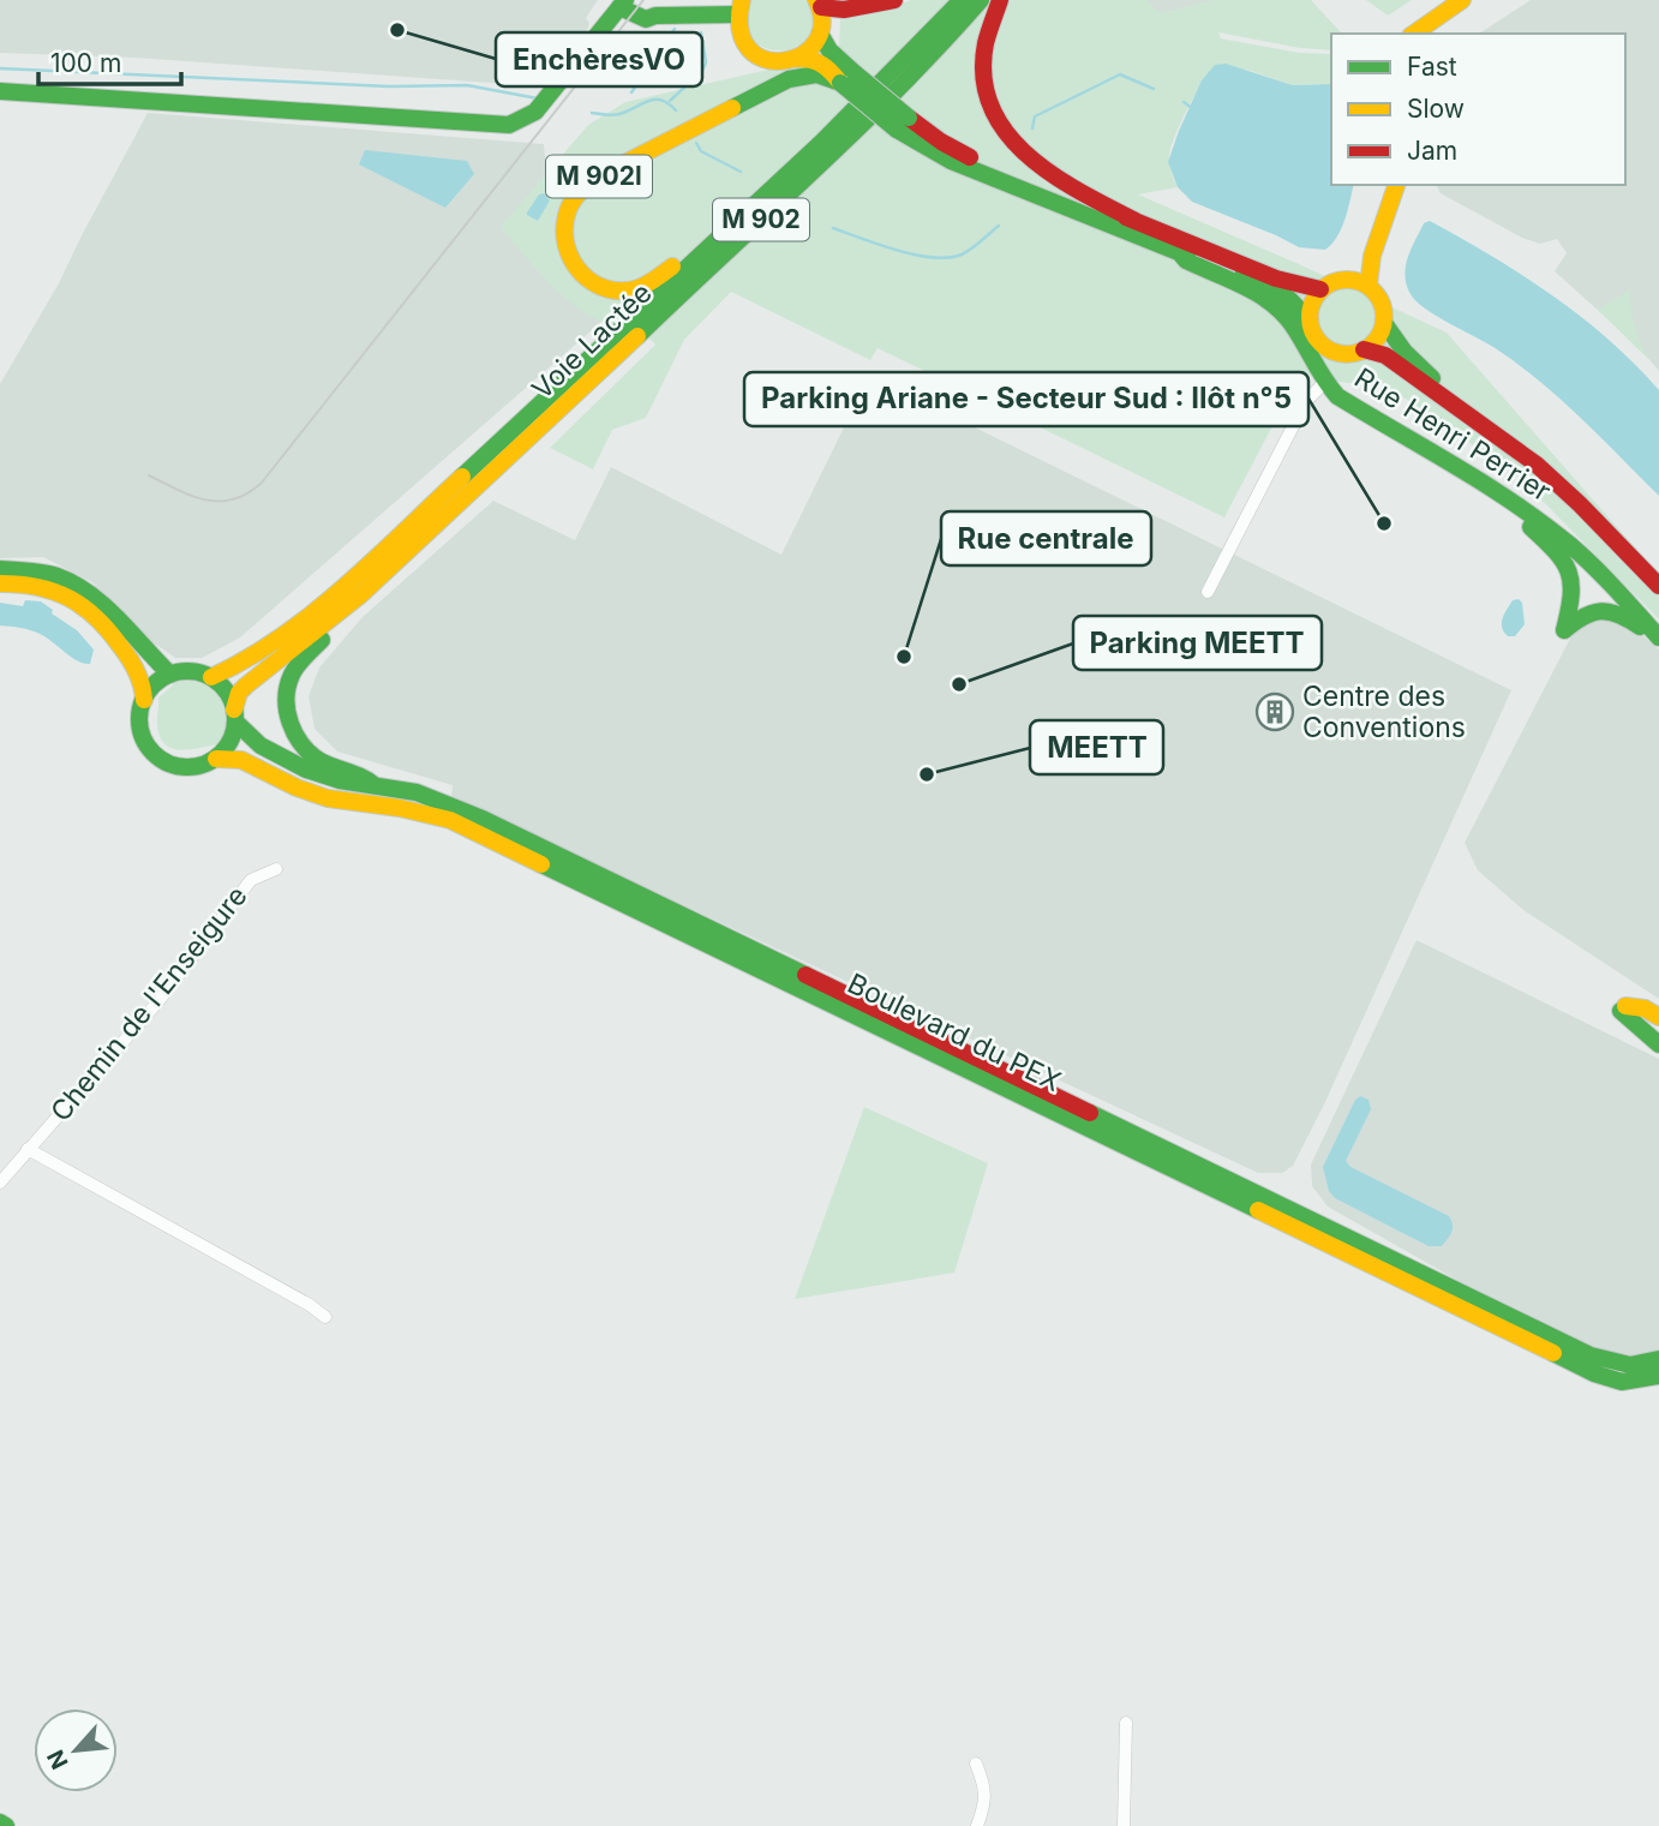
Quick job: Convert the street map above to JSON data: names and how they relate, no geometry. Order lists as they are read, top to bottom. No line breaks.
{"streets":{"main road":["M 902l","M 902","Voie Lactée","Rue Henri Perrier","Boulevard du PEX"],"street":["Chemin de l'Enseigure"]},"crossings":[["M 902l","Voie Lactée"],["Voie Lactée","Boulevard du PEX"]],"places":{"other":["EnchèresVO","Parking Ariane - Secteur Sud : Ilôt n°5","Rue centrale","Parking MEETT","MEETT"],"building":["Centre des Conventions"]},"legend":["Fast","Slow","Jam"],"scale_bar":"100 m","north":"bottom left"}
